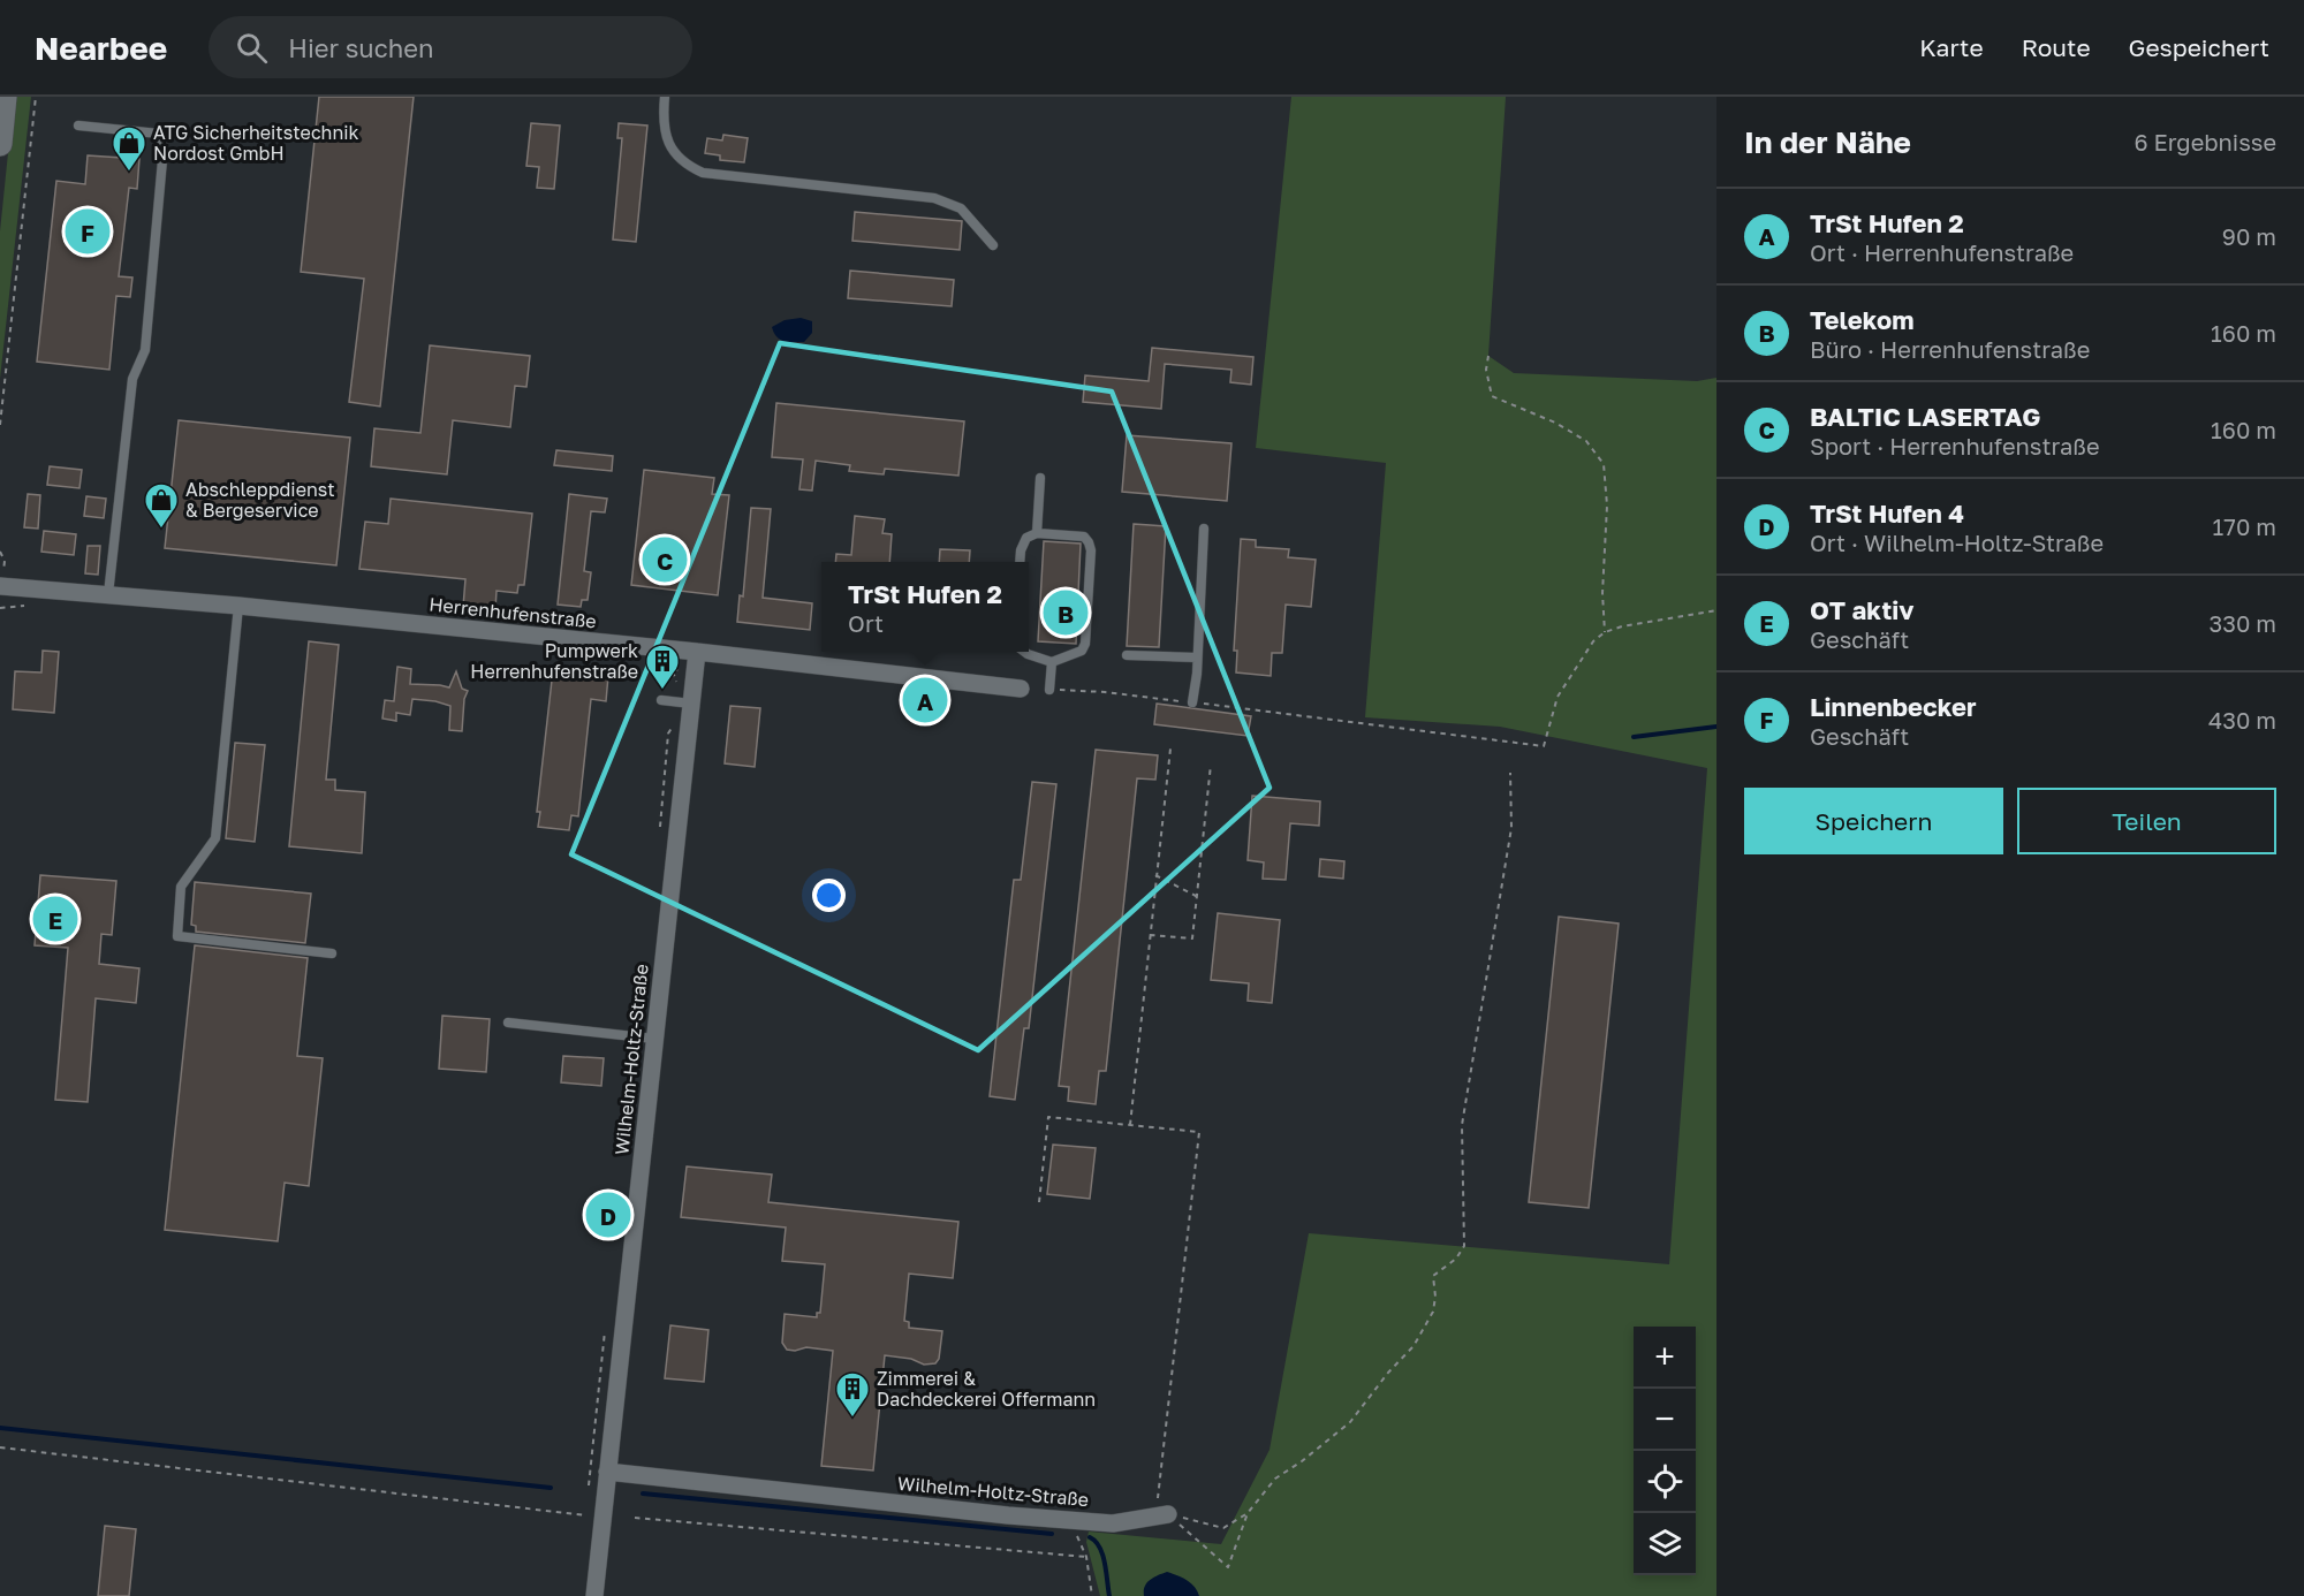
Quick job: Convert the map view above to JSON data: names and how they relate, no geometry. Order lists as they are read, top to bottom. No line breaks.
{"streets":{"street":["Herrenhufenstraße","Wilhelm-Holtz-Straße"]},"crossings":[["Herrenhufenstraße","Wilhelm-Holtz-Straße"]],"places":{"shop":["ATG Sicherheitstechnik Nordost GmbH","Abschleppdienst & Bergeservice"],"building":["Pumpwerk Herrenhufenstraße","Zimmerei & Dachdeckerei Offermann"]},"page":{"header":"Nearbee","search":"Hier suchen","nav":["Karte","Route","Gespeichert"],"heading":["In der Nähe","6 Ergebnisse"],"list":[{"mark":"A","name":"TrSt Hufen 2","note":"Ort · Herrenhufenstraße","value":"90 m"},{"mark":"B","name":"Telekom","note":"Büro · Herrenhufenstraße","value":"160 m"},{"mark":"C","name":"BALTIC LASERTAG","note":"Sport · Herrenhufenstraße","value":"160 m"},{"mark":"D","name":"TrSt Hufen 4","note":"Ort · Wilhelm-Holtz-Straße","value":"170 m"},{"mark":"E","name":"OT aktiv","note":"Geschäft","value":"330 m"},{"mark":"F","name":"Linnenbecker","note":"Geschäft","value":"430 m"}],"pins":["F","C","B","A","E","D"],"popup":["TrSt Hufen 2","Ort"],"buttons":["Speichern","Teilen"],"map_buttons":["+","−"]}}
